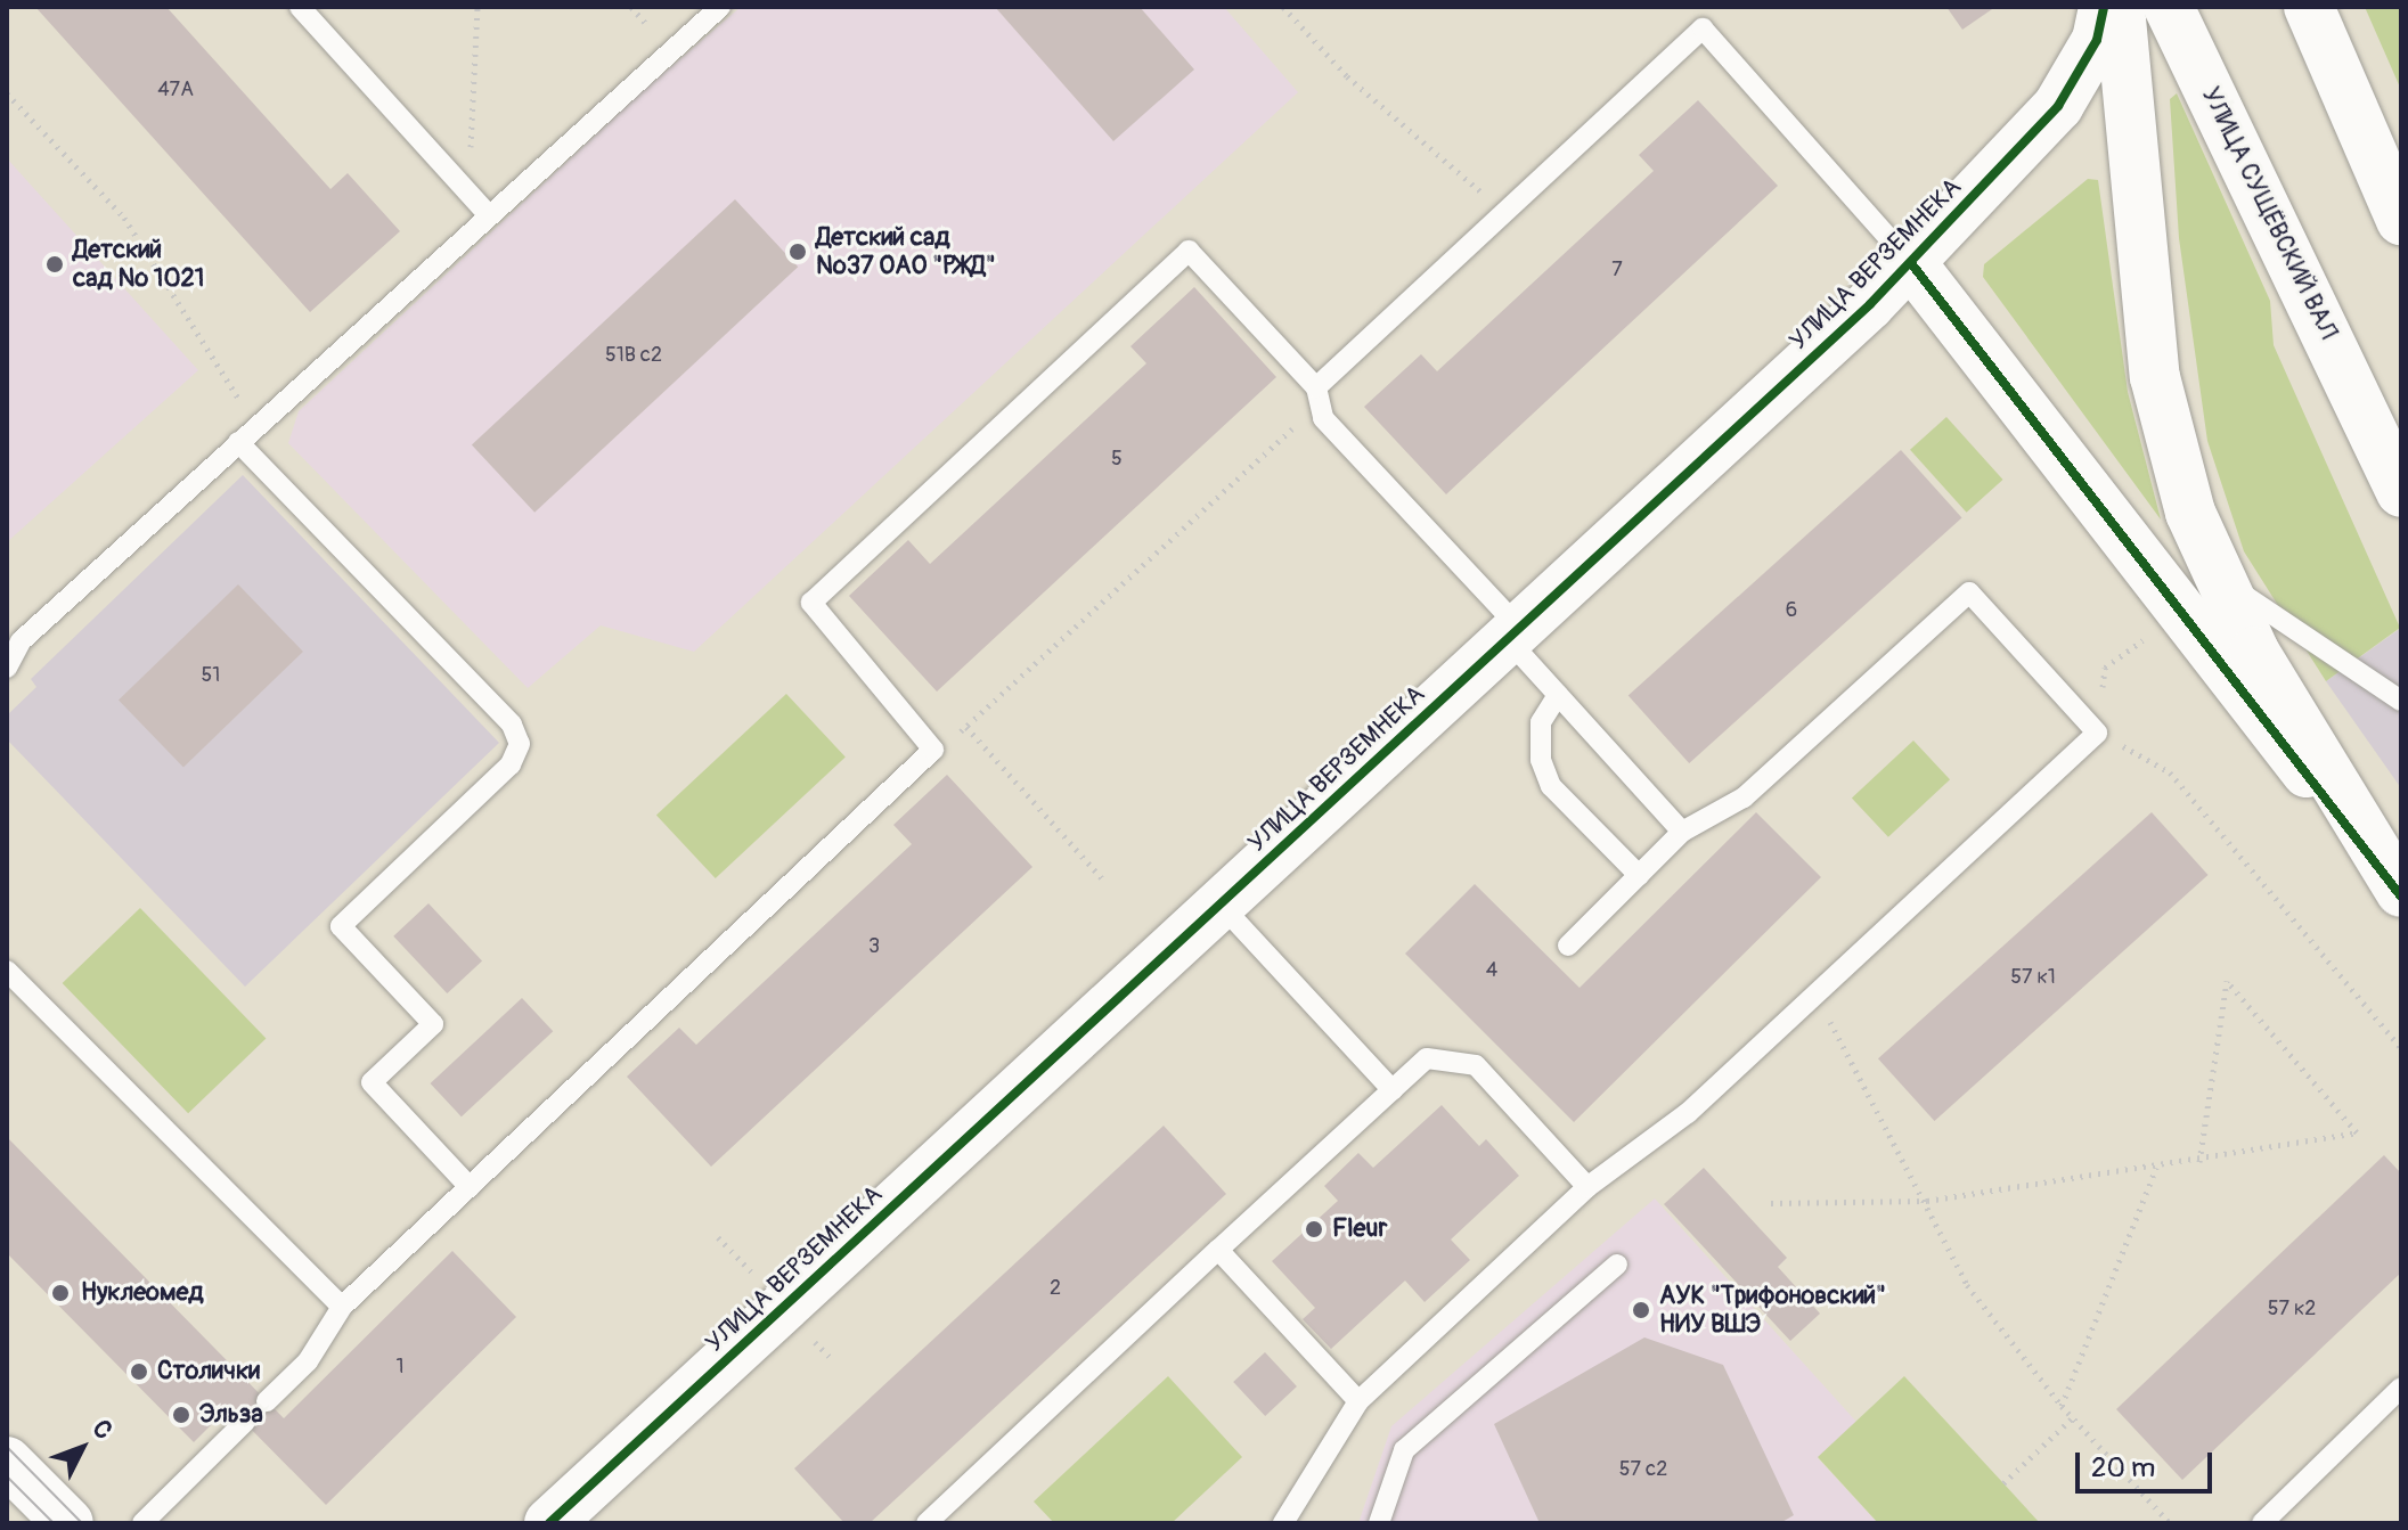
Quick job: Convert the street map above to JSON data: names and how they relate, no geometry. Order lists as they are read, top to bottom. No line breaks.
{"streets":{"street":["УЛИЦА СУЩЁВСКИЙ ВАЛ","УЛИЦА ВЕРЗЕМНЕКА"]},"places":["Детский сад №37 ОАО \"РЖД\"","Детский сад № 1021","Fleur","Нуклеомед","АУК \"Трифоновский\" НИУ ВШЭ","Столички","Эльза"],"house_numbers":["47А","7","51В с2","5","6","51","3","4","57 к1","2","57 к2","1","57 с2"],"scale_bar":"20 m","north":"top right"}
